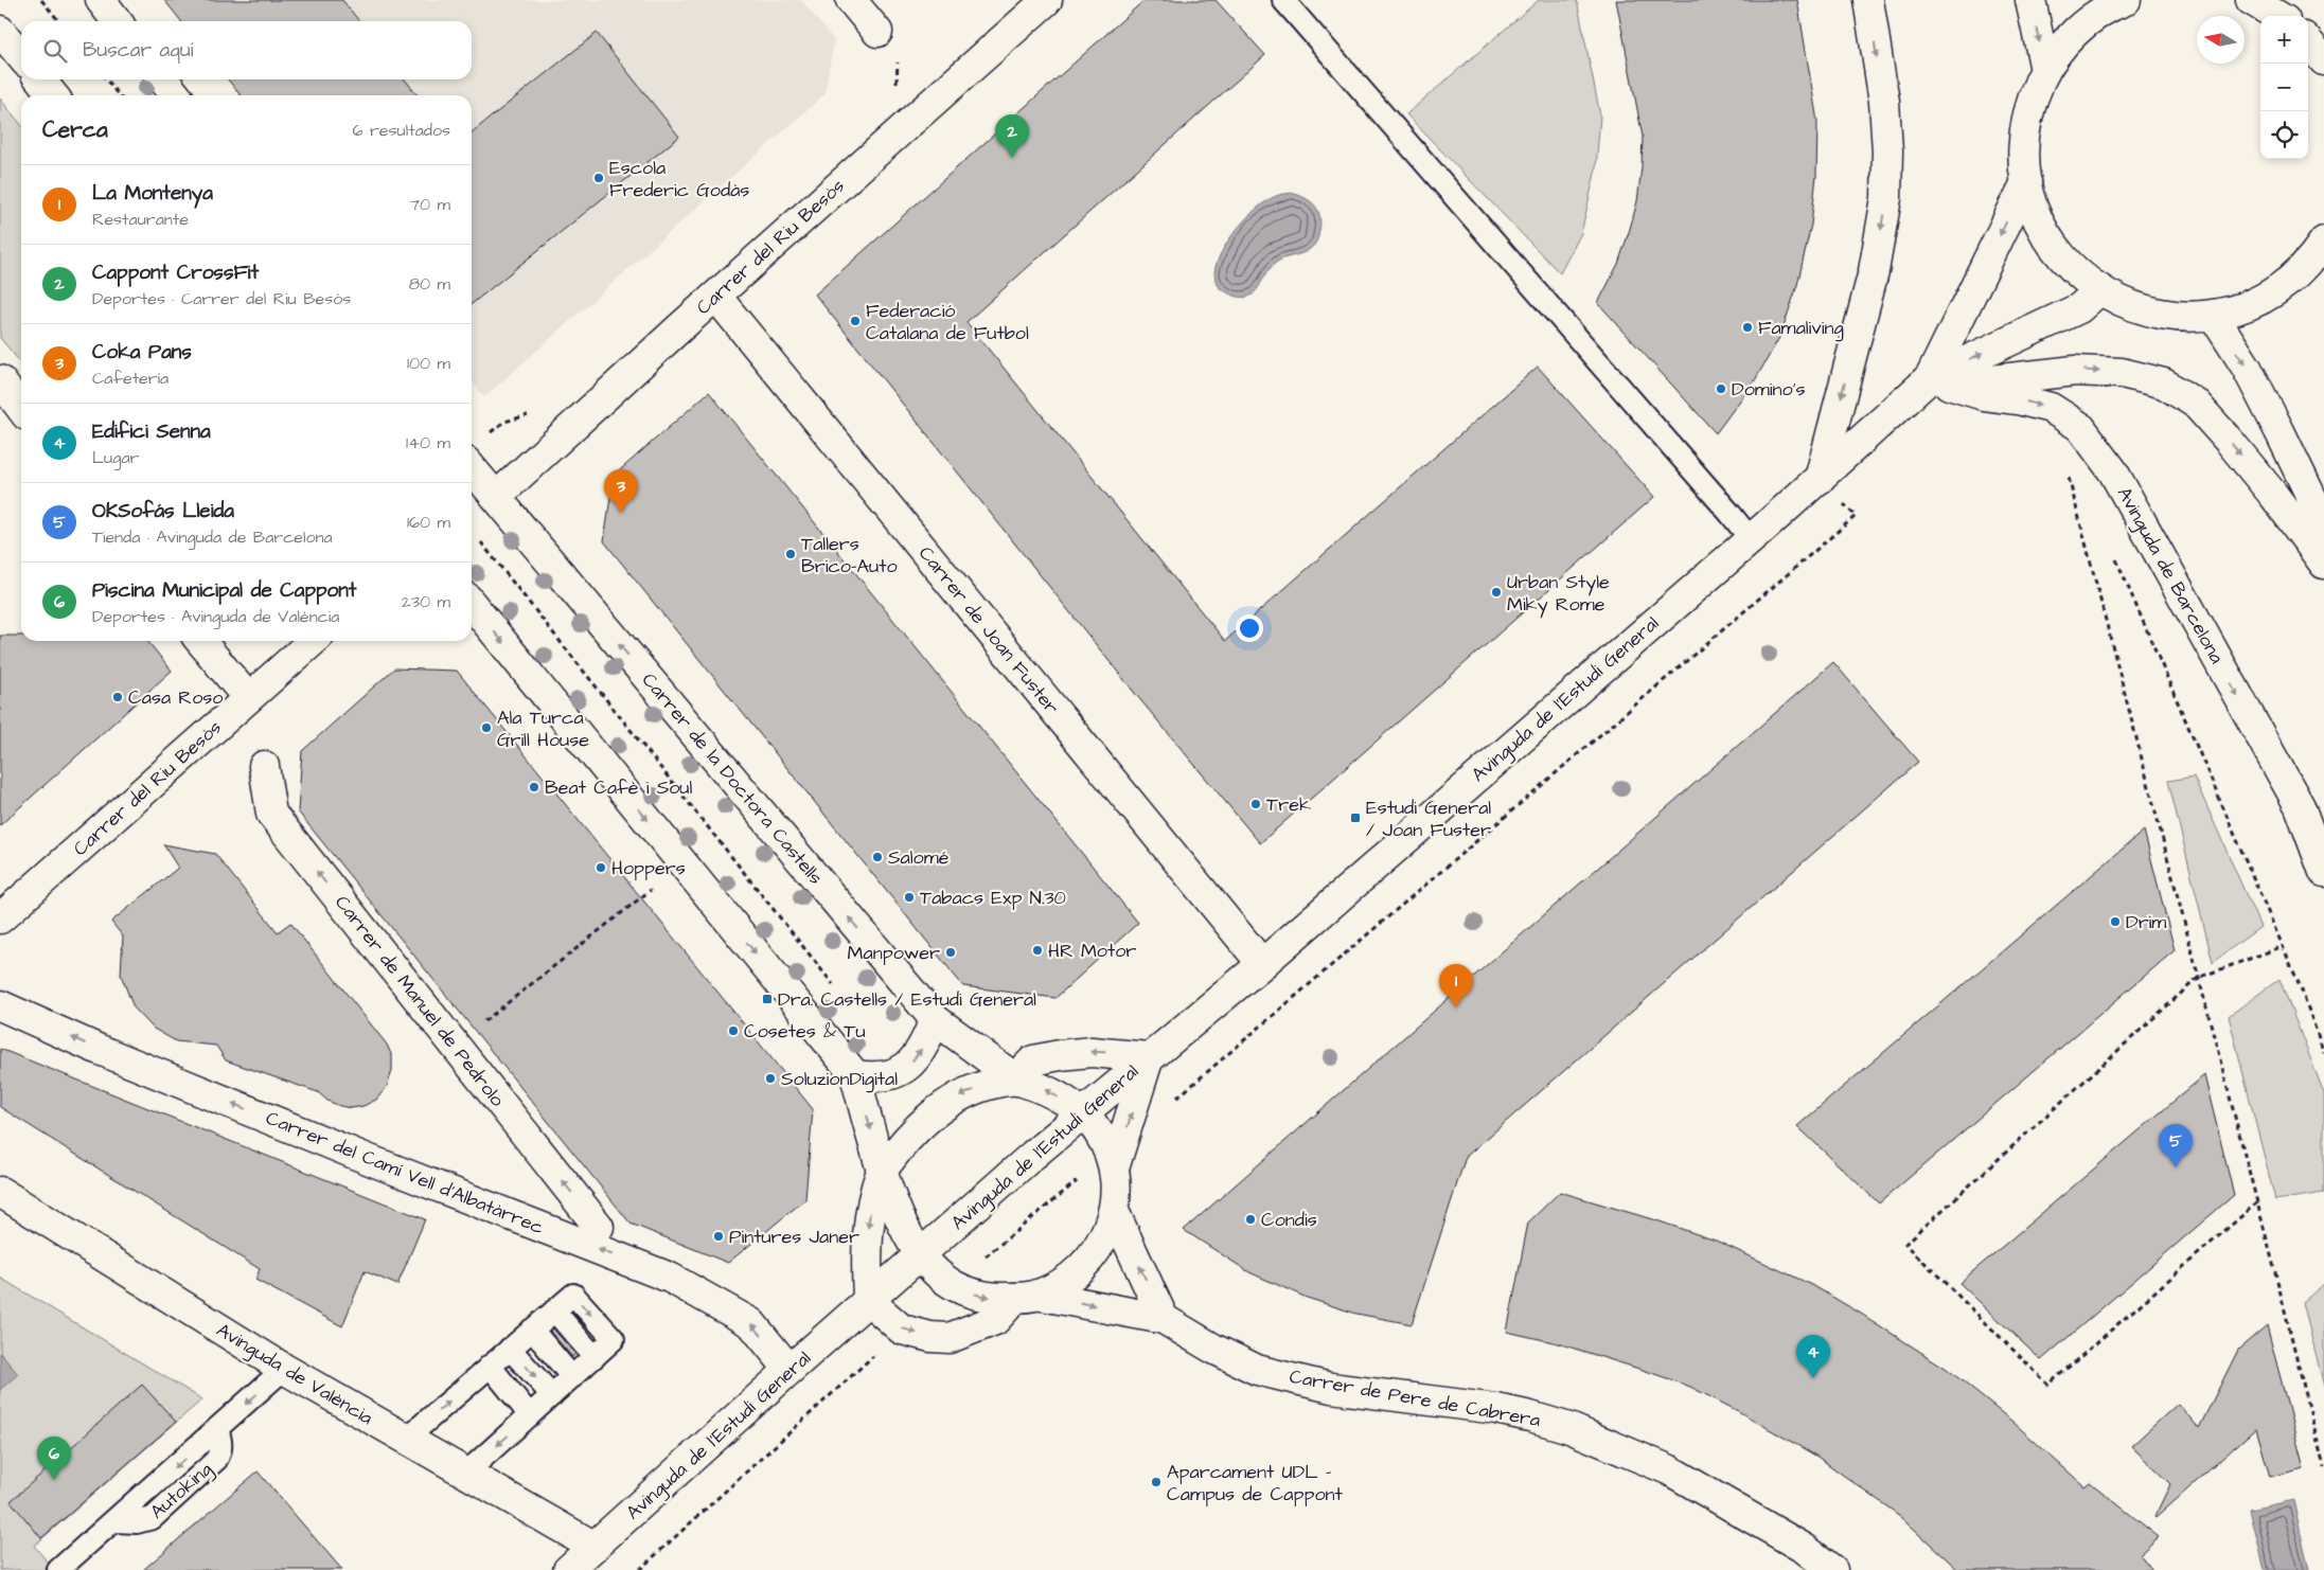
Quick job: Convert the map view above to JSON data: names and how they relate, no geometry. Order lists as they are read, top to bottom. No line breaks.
{"streets":{"street":["Carrer del Riu Besòs","Avinguda de Barcelona","Carrer de Joan Fuster","Avinguda de l'Estudi General","Carrer de la Doctora Castells","Carrer de Manuel de Pedrolo","Carrer del Camí Vell d'Albatàrrec","Avinguda de València","Carrer de Pere de Cabrera"],"lane":["Autoking"]},"crossings":[["Carrer del Riu Besòs","Carrer de Joan Fuster"],["Carrer del Riu Besòs","Carrer de la Doctora Castells"],["Avinguda de Barcelona","Avinguda de l'Estudi General"],["Carrer de Joan Fuster","Avinguda de l'Estudi General"],["Avinguda de l'Estudi General","Carrer de la Doctora Castells"],["Avinguda de l'Estudi General","Carrer del Camí Vell d'Albatàrrec"],["Avinguda de l'Estudi General","Avinguda de València"],["Avinguda de l'Estudi General","Carrer de Pere de Cabrera"],["Avinguda de València","Autoking"]],"one_way":["Carrer de Manuel de Pedrolo","Carrer del Camí Vell d'Albatàrrec","Autoking"],"places":{"other":["Escola Frederic Godàs","Federació Catalana de Futbol","Famaliving","Domino's","Tallers Brico-Auto","Urban Style Miky Rome","Casa Roso","Ala Turca Grill House","Beat Cafè i Soul","Trek","Salomé","Hoppers","Tabacs Exp N.30","Drim","HR Motor","Manpower","Cosetes & Tu","SoluzionDigital","Condis","Pintures Janer","Aparcament UDL - Campus de Cappont"],"transit":["Estudi General / Joan Fuster","Dra. Castells / Estudi General"]},"north":"left","page":{"map_buttons":["+","−"],"search":"Buscar aquí","heading":["Cerca","6 resultados"],"pins":["2","3","1","5","4","6"],"list":[{"mark":"1","name":"La Montenya","note":"Restaurante","value":"70 m"},{"mark":"2","name":"Cappont CrossFit","note":"Deportes · Carrer del Riu Besòs","value":"80 m"},{"mark":"3","name":"Coka Pans","note":"Cafetería","value":"100 m"},{"mark":"4","name":"Edifici Senna","note":"Lugar","value":"140 m"},{"mark":"5","name":"OKSofás Lleida","note":"Tienda · Avinguda de Barcelona","value":"160 m"},{"mark":"6","name":"Piscina Municipal de Cappont","note":"Deportes · Avinguda de València","value":"230 m"}]}}
